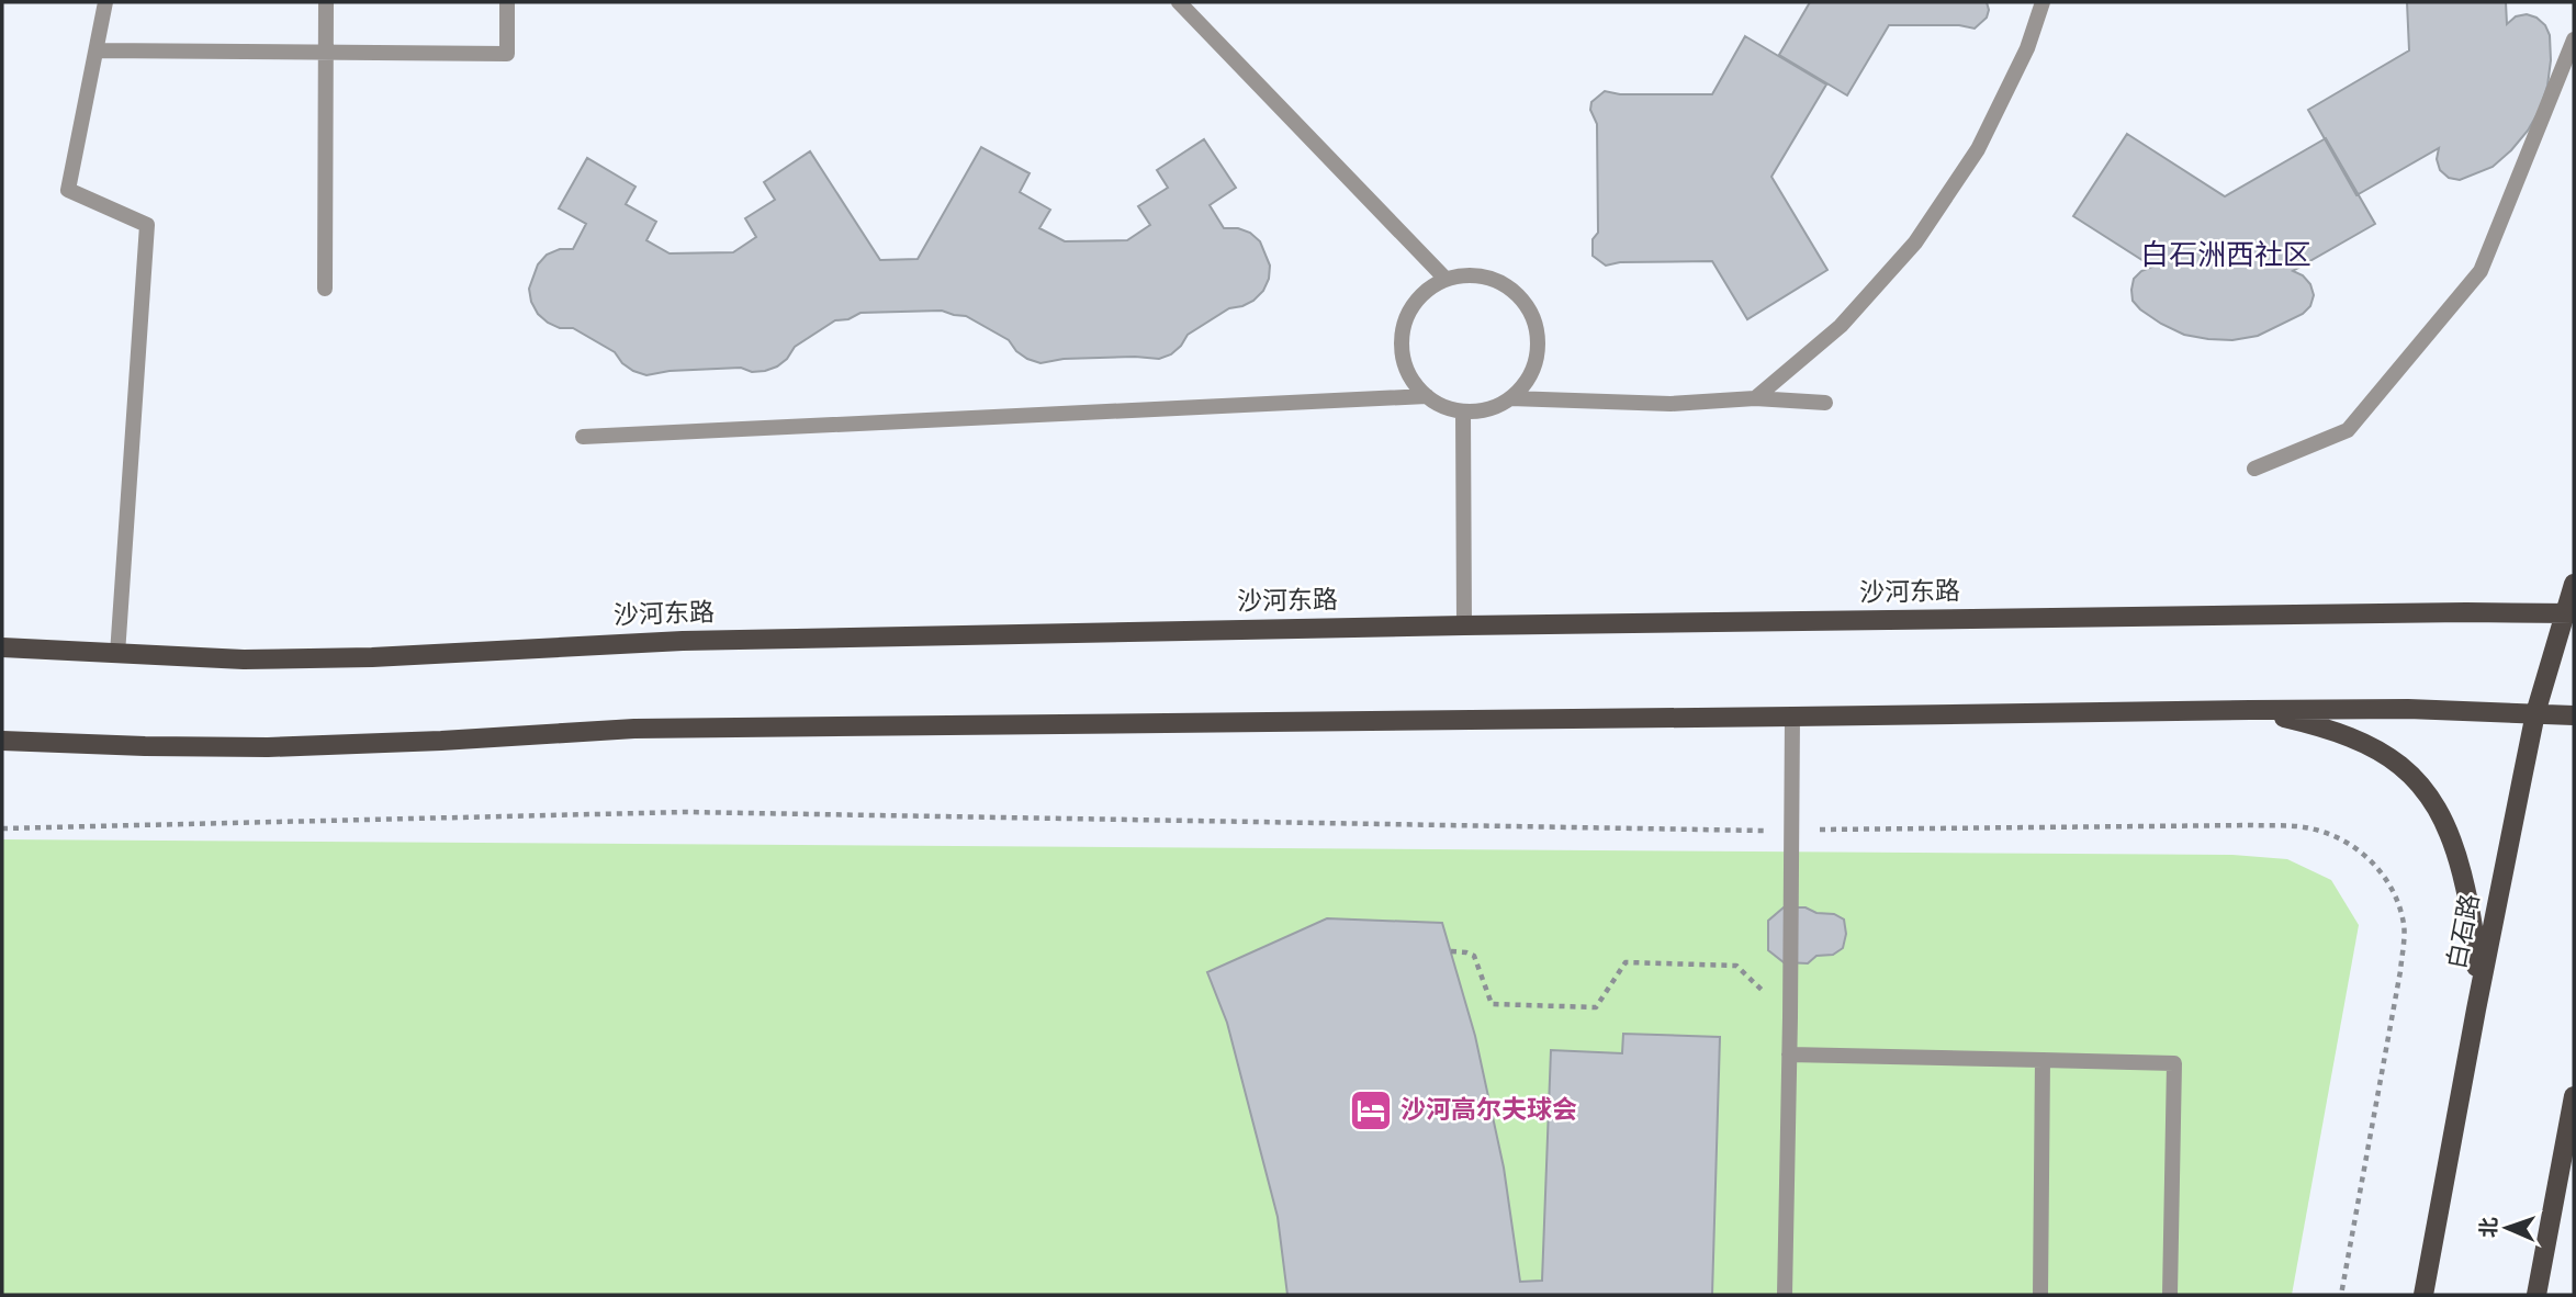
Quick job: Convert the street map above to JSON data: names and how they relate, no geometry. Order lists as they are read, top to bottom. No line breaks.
{"streets":{"main road":["沙河东路","白石路"]},"crossings":[["沙河东路","白石路"]],"districts":["白石洲西社区"],"places":{"hotel":["沙河高尔夫球会"]},"north":"left"}
